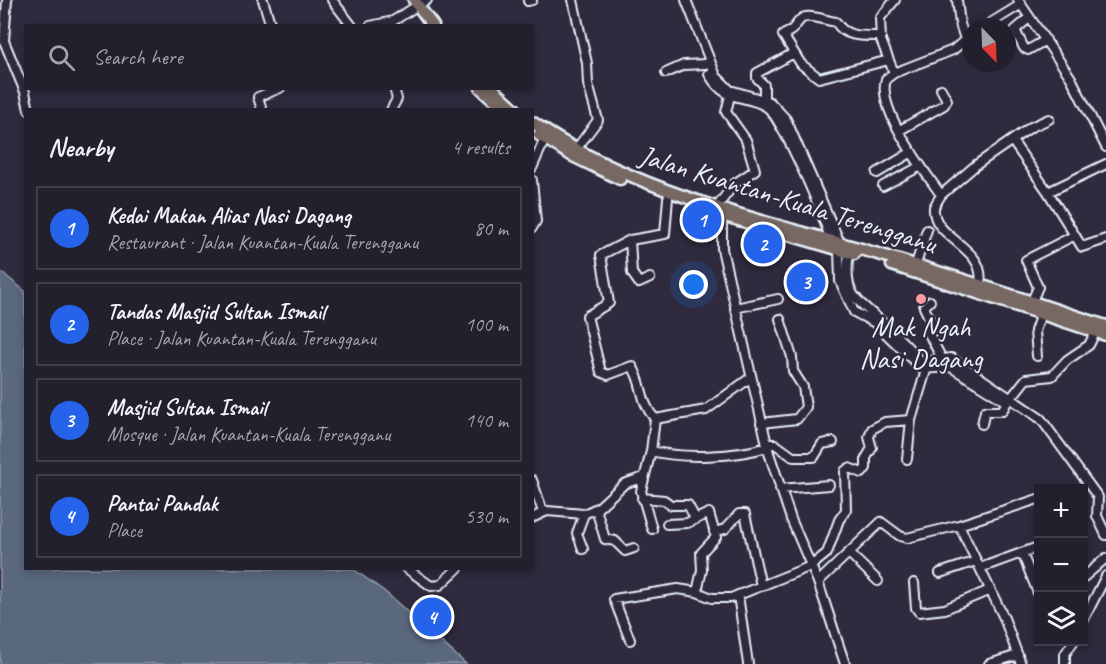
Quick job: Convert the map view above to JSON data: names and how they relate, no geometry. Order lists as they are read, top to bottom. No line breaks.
{"streets":{"highway":["Jalan Kuantan-Kuala Terengganu"]},"places":["Mak Ngah Nasi Dagang"],"north":"bottom right","page":{"search":"Search here","heading":["Nearby","4 results"],"list":[{"mark":"1","name":"Kedai Makan Alias Nasi Dagang","note":"Restaurant · Jalan Kuantan-Kuala Terengganu","value":"80 m"},{"mark":"2","name":"Tandas Masjid Sultan Ismail","note":"Place · Jalan Kuantan-Kuala Terengganu","value":"100 m"},{"mark":"3","name":"Masjid Sultan Ismail","note":"Mosque · Jalan Kuantan-Kuala Terengganu","value":"140 m"},{"mark":"4","name":"Pantai Pandak","note":"Place","value":"530 m"}],"pins":["1","2","3","4"],"map_buttons":["+","−"]}}
